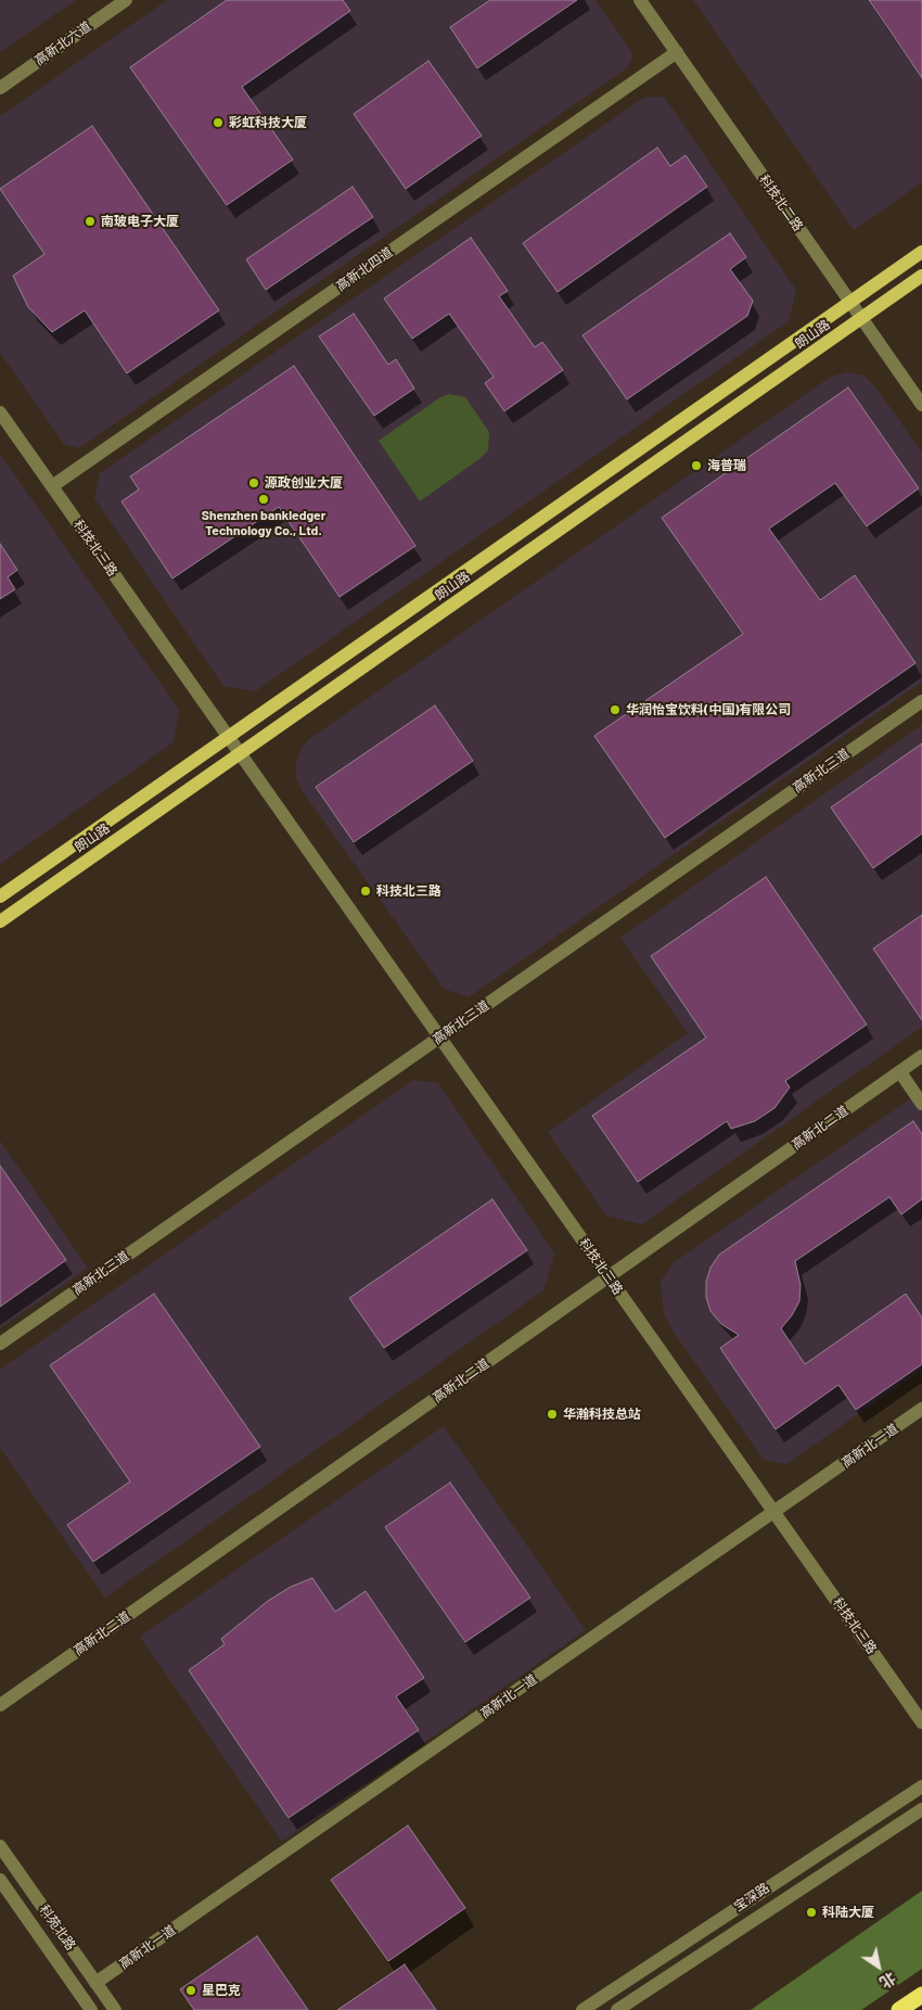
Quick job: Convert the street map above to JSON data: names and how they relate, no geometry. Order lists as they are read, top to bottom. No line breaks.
{"streets":{"main road":["朗山路"],"street":["高新北六道","科技北二路","高新北四道","科技北三路","高新北三道","高新北二道","高新北一道","宝深路","科苑北路"]},"crossings":[["科技北二路","高新北四道"],["科技北二路","朗山路"],["高新北四道","科技北三路"],["朗山路","科技北三路"],["科技北三路","高新北三道"],["科技北三路","高新北二道"],["科技北三路","高新北一道"],["高新北一道","科苑北路"]],"places":["彩虹科技大厦","南玻电子大厦","海普瑞","源政创业大厦","Shenzhen bankledger Technology Co., Ltd.","华润怡宝饮料(中国)有限公司","科技北三路","华瀚科技总站","科陆大厦","星巴克"],"north":"bottom right"}
